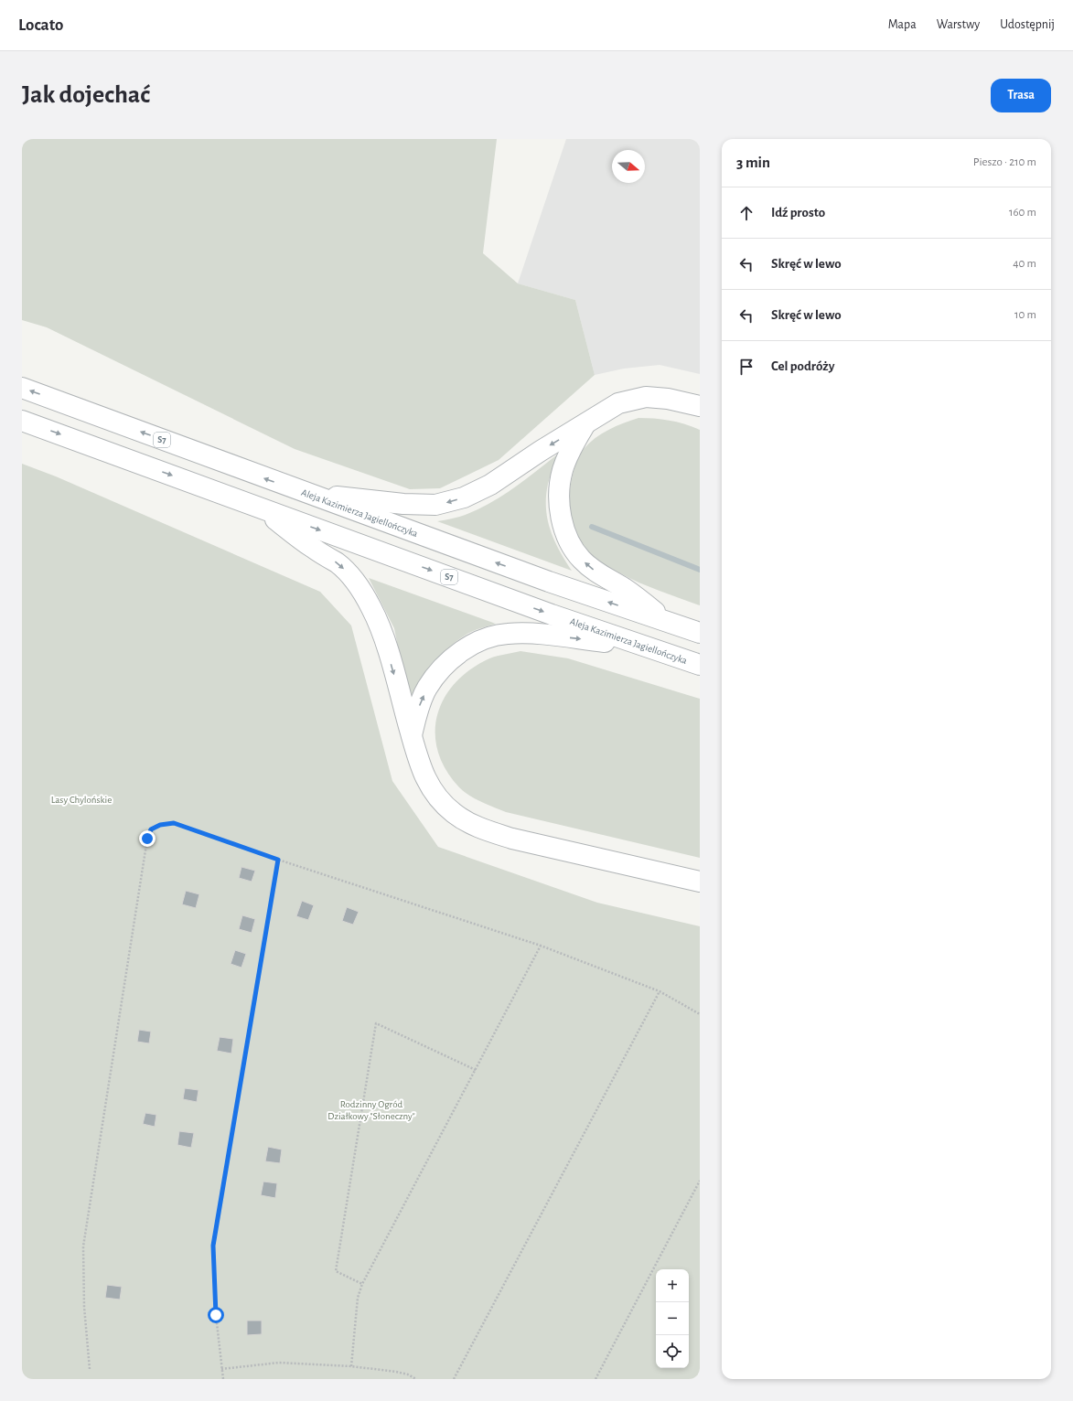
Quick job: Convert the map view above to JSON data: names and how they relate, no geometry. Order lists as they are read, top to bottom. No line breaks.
{"streets":{"highway":["S7","Aleja Kazimierza Jagiellończyka"]},"parks":["Lasy Chylońskie","Rodzinny Ogród Działkowy \"Słoneczny\""],"north":"right","page":{"header":"Locato","nav":["Mapa","Warstwy","Udostępnij"],"buttons":"Trasa","title":"Jak dojechać","heading":["3 min","Pieszo · 210 m"],"list":[["Idź prosto","160 m"],["Skręć w lewo","40 m"],["Skręć w lewo","10 m"],"Cel podróży"],"map_buttons":["+","−"]}}
